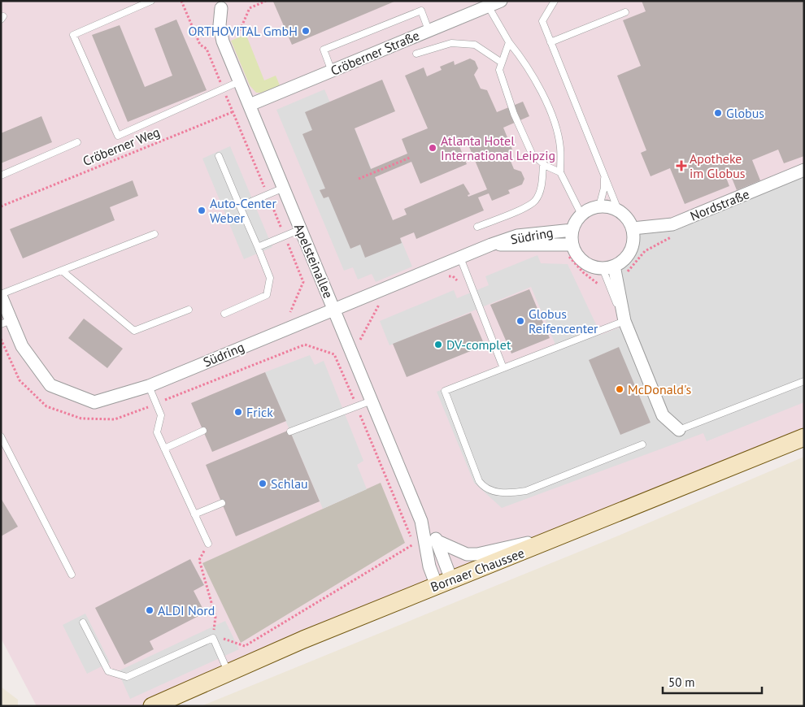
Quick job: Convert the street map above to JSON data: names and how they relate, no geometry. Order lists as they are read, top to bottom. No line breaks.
{"streets":{"main road":["Bornaer Chaussee"],"street":["Cröberner Straße","Nordstraße","Südring","Apelsteinallee"],"path":["Cröberner Weg"]},"crossings":[["Cröberner Straße","Cröberner Weg"],["Cröberner Straße","Apelsteinallee"],["Cröberner Weg","Apelsteinallee"],["Nordstraße","Südring"],["Südring","Apelsteinallee"],["Apelsteinallee","Bornaer Chaussee"]],"places":{"other":["ORTHOVITAL GmbH","Globus","Atlanta Hotel International Leipzig","Auto-Center Weber","Globus Reifencenter","DV-complet","McDonald's","Frick","Schlau","ALDI Nord"],"health":["Apotheke im Globus"]},"scale_bar":"50 m"}
